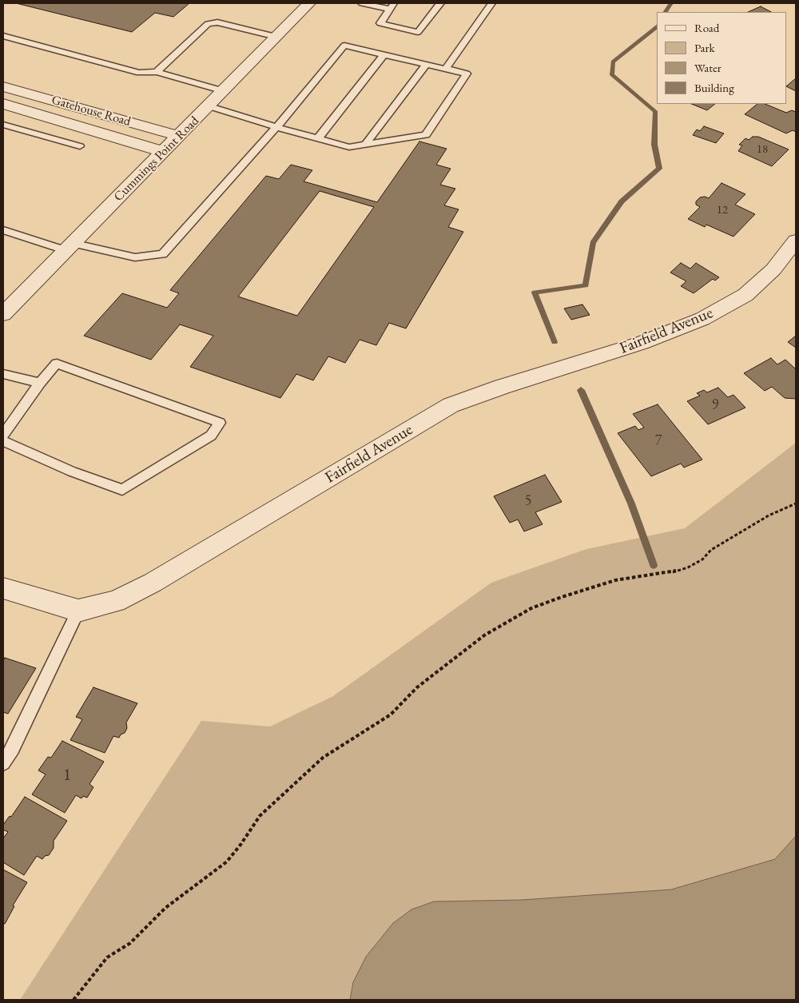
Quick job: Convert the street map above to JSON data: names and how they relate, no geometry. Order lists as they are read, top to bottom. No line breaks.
{"streets":{"street":["Gatehouse Road","Cummings Point Road","Fairfield Avenue"]},"crossings":[["Gatehouse Road","Cummings Point Road"]],"house_numbers":["18","12","9","7","5","1"],"legend":["Road","Park","Water","Building"]}
